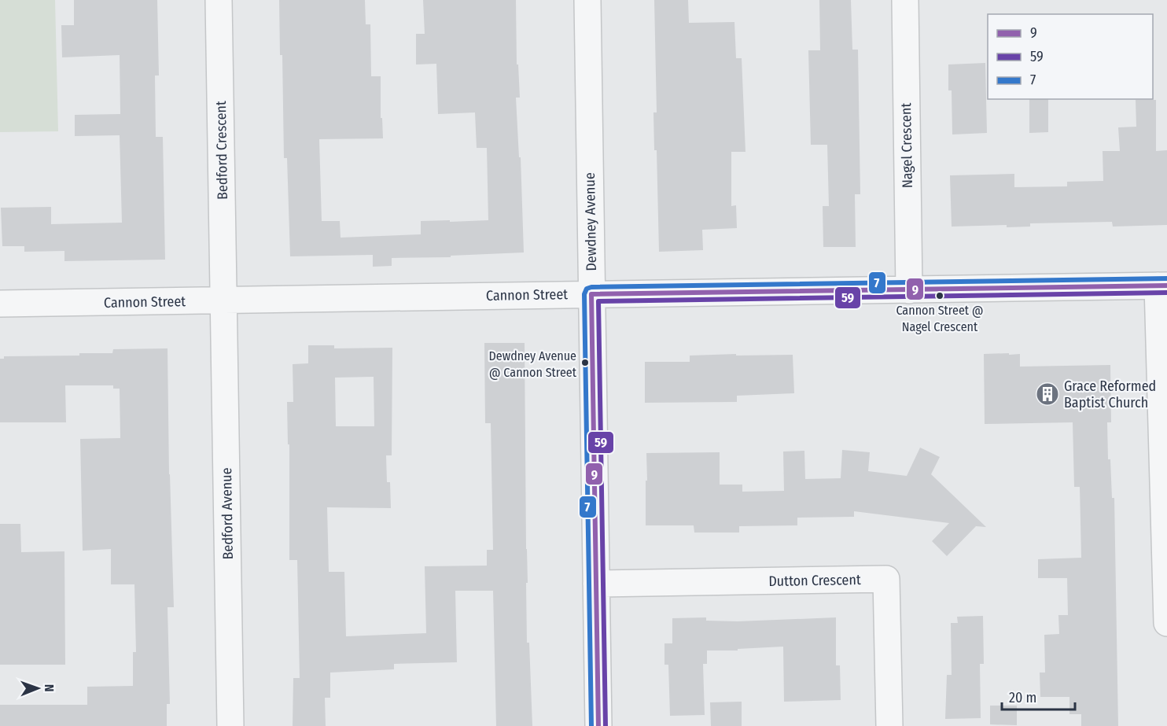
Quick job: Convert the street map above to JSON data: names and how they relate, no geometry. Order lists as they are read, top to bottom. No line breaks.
{"streets":{"street":["Nagel Crescent","Bedford Crescent","Dewdney Avenue","Cannon Street","Bedford Avenue","Dutton Crescent"]},"crossings":[["Nagel Crescent","Cannon Street"],["Bedford Crescent","Cannon Street"],["Bedford Crescent","Bedford Avenue"],["Dewdney Avenue","Cannon Street"],["Dewdney Avenue","Dutton Crescent"],["Cannon Street","Bedford Avenue"]],"places":{"other":["Cannon Street @ Nagel Crescent","Dewdney Avenue @ Cannon Street"],"building":["Grace Reformed Baptist Church"]},"lines":["transit line 7","transit line 9","transit line 59"],"legend":["9","59","7"],"scale_bar":"20 m","north":"right"}
